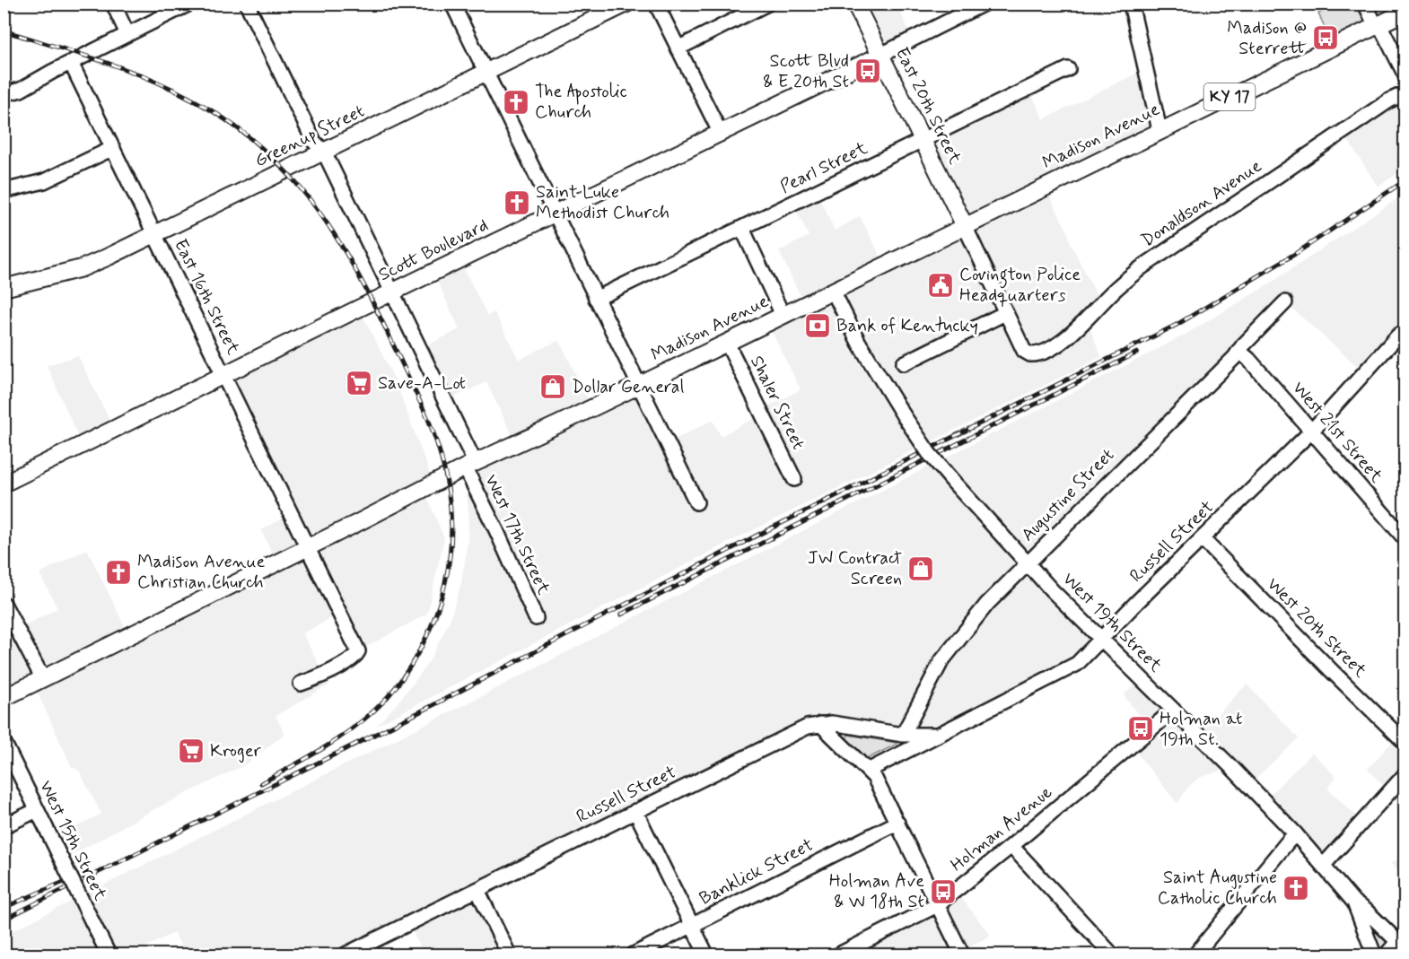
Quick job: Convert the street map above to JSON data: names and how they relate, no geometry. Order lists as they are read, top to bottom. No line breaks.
{"streets":{"main road":["KY 17","East 20th Street","Greenup Street","Madison Avenue","Scott Boulevard"],"street":["Pearl Street","Donaldson Avenue","East 16th Street","Shaler Street","West 21st Street","Augustine Street","West 17th Street","Russell Street","West 19th Street","West 20th Street","Holman Avenue","West 15th Street","Banklick Street"]},"crossings":[["East 20th Street","Madison Avenue"],["East 20th Street","Pearl Street"],["East 20th Street","Scott Boulevard"],["Greenup Street","East 16th Street"],["Greenup Street","West 17th Street"],["Madison Avenue","East 16th Street"],["Madison Avenue","Shaler Street"],["Madison Avenue","West 17th Street"],["Madison Avenue","West 19th Street"],["Scott Boulevard","East 16th Street"],["Scott Boulevard","West 17th Street"],["West 21st Street","Augustine Street"],["West 21st Street","Russell Street"],["Augustine Street","Russell Street"],["Augustine Street","West 19th Street"],["Russell Street","West 19th Street"],["Russell Street","West 20th Street"],["West 19th Street","Holman Avenue"]],"places":{"bus stop":["Madison @ Sterrett","Scott Blvd & E 20th St","Holman at 19th St.","Holman Ave & W 18th St"],"church":["The Apostolic Church","Saint Luke Methodist Church","Madison Avenue Christian Church","Saint Augustine Catholic Church"],"public building":["Covington Police Headquarters"],"bank":["Bank of Kentucky"],"supermarket":["Save-A-Lot","Kroger"],"shop":["Dollar General","JW Contract Screen"]}}
